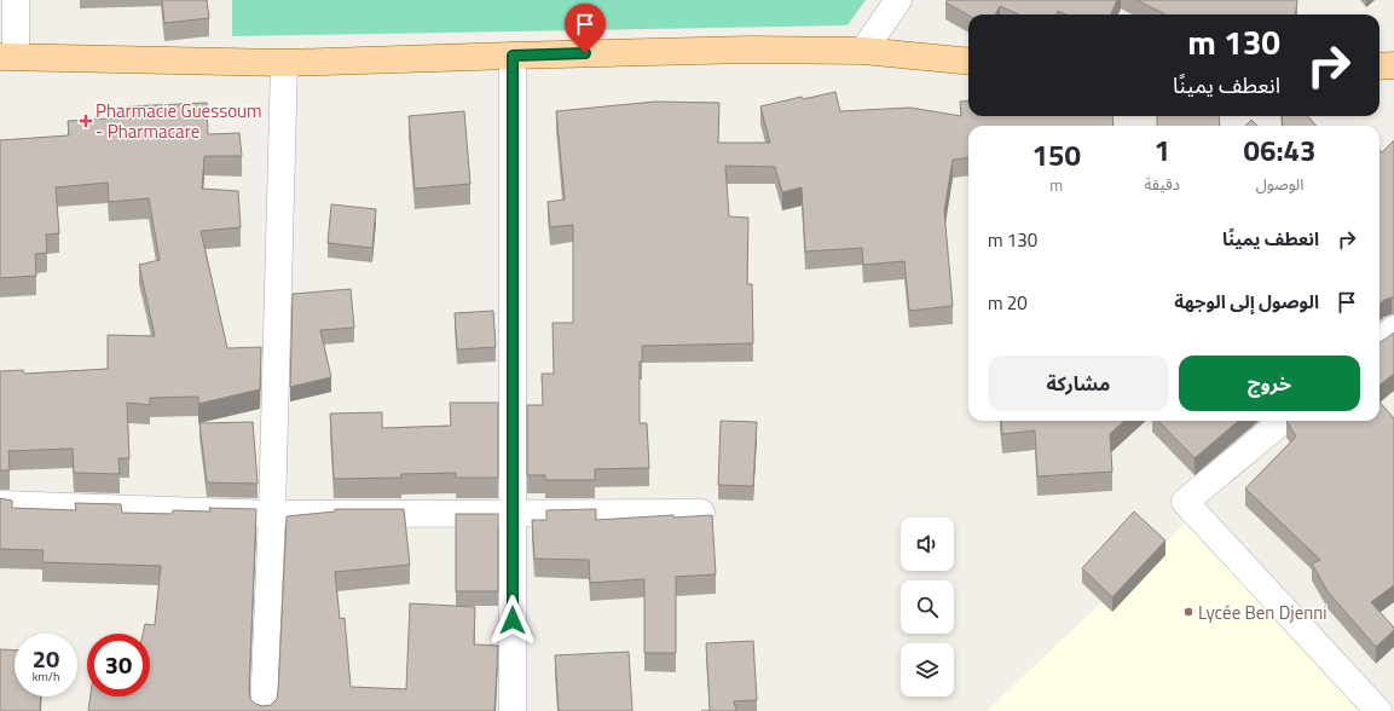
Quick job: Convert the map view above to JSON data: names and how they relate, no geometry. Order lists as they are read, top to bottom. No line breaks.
{"places":{"health":["Pharmacie Guessoum - Pharmacare"],"other":["Lycée Ben Djenni"]},"page":{"turn":["130 m","انعطف يمينًا"],"eta":["06:43","الوصول","1","دقيقة","150","m"],"list":[{"name":"انعطف يمينًا","value":"130 m"},{"name":"الوصول إلى الوجهة","value":"20 m"}],"buttons":["خروج","مشاركة"],"speed":"20 km/h","limit":"30"}}
